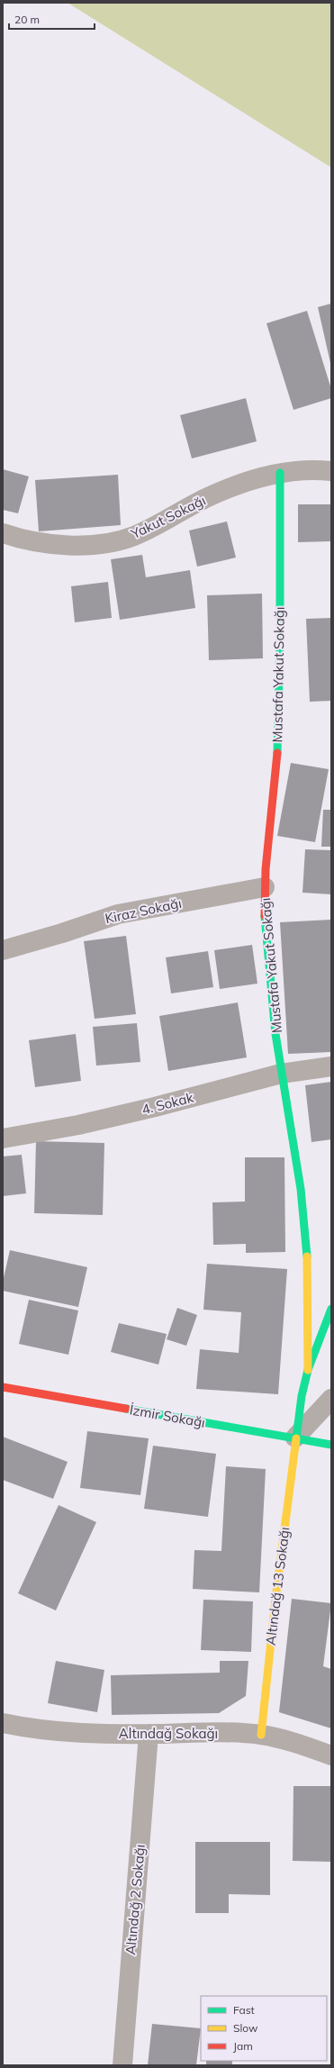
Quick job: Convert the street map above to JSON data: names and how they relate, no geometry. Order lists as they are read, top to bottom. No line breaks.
{"streets":{"street":["Yakut Sokağı","Mustafa Yakut Sokağı","Kiraz Sokağı","4. Sokak","İzmir Sokağı","Altındağ 13 Sokağı","Altındağ Sokağı","Altındağ 2 Sokağı"]},"crossings":[["Yakut Sokağı","Mustafa Yakut Sokağı"],["Mustafa Yakut Sokağı","Kiraz Sokağı"],["Mustafa Yakut Sokağı","4. Sokak"],["Mustafa Yakut Sokağı","Altındağ 13 Sokağı"],["İzmir Sokağı","Altındağ 13 Sokağı"],["Altındağ 13 Sokağı","Altındağ Sokağı"],["Altındağ Sokağı","Altındağ 2 Sokağı"]],"legend":["Fast","Slow","Jam"],"scale_bar":"20 m"}
